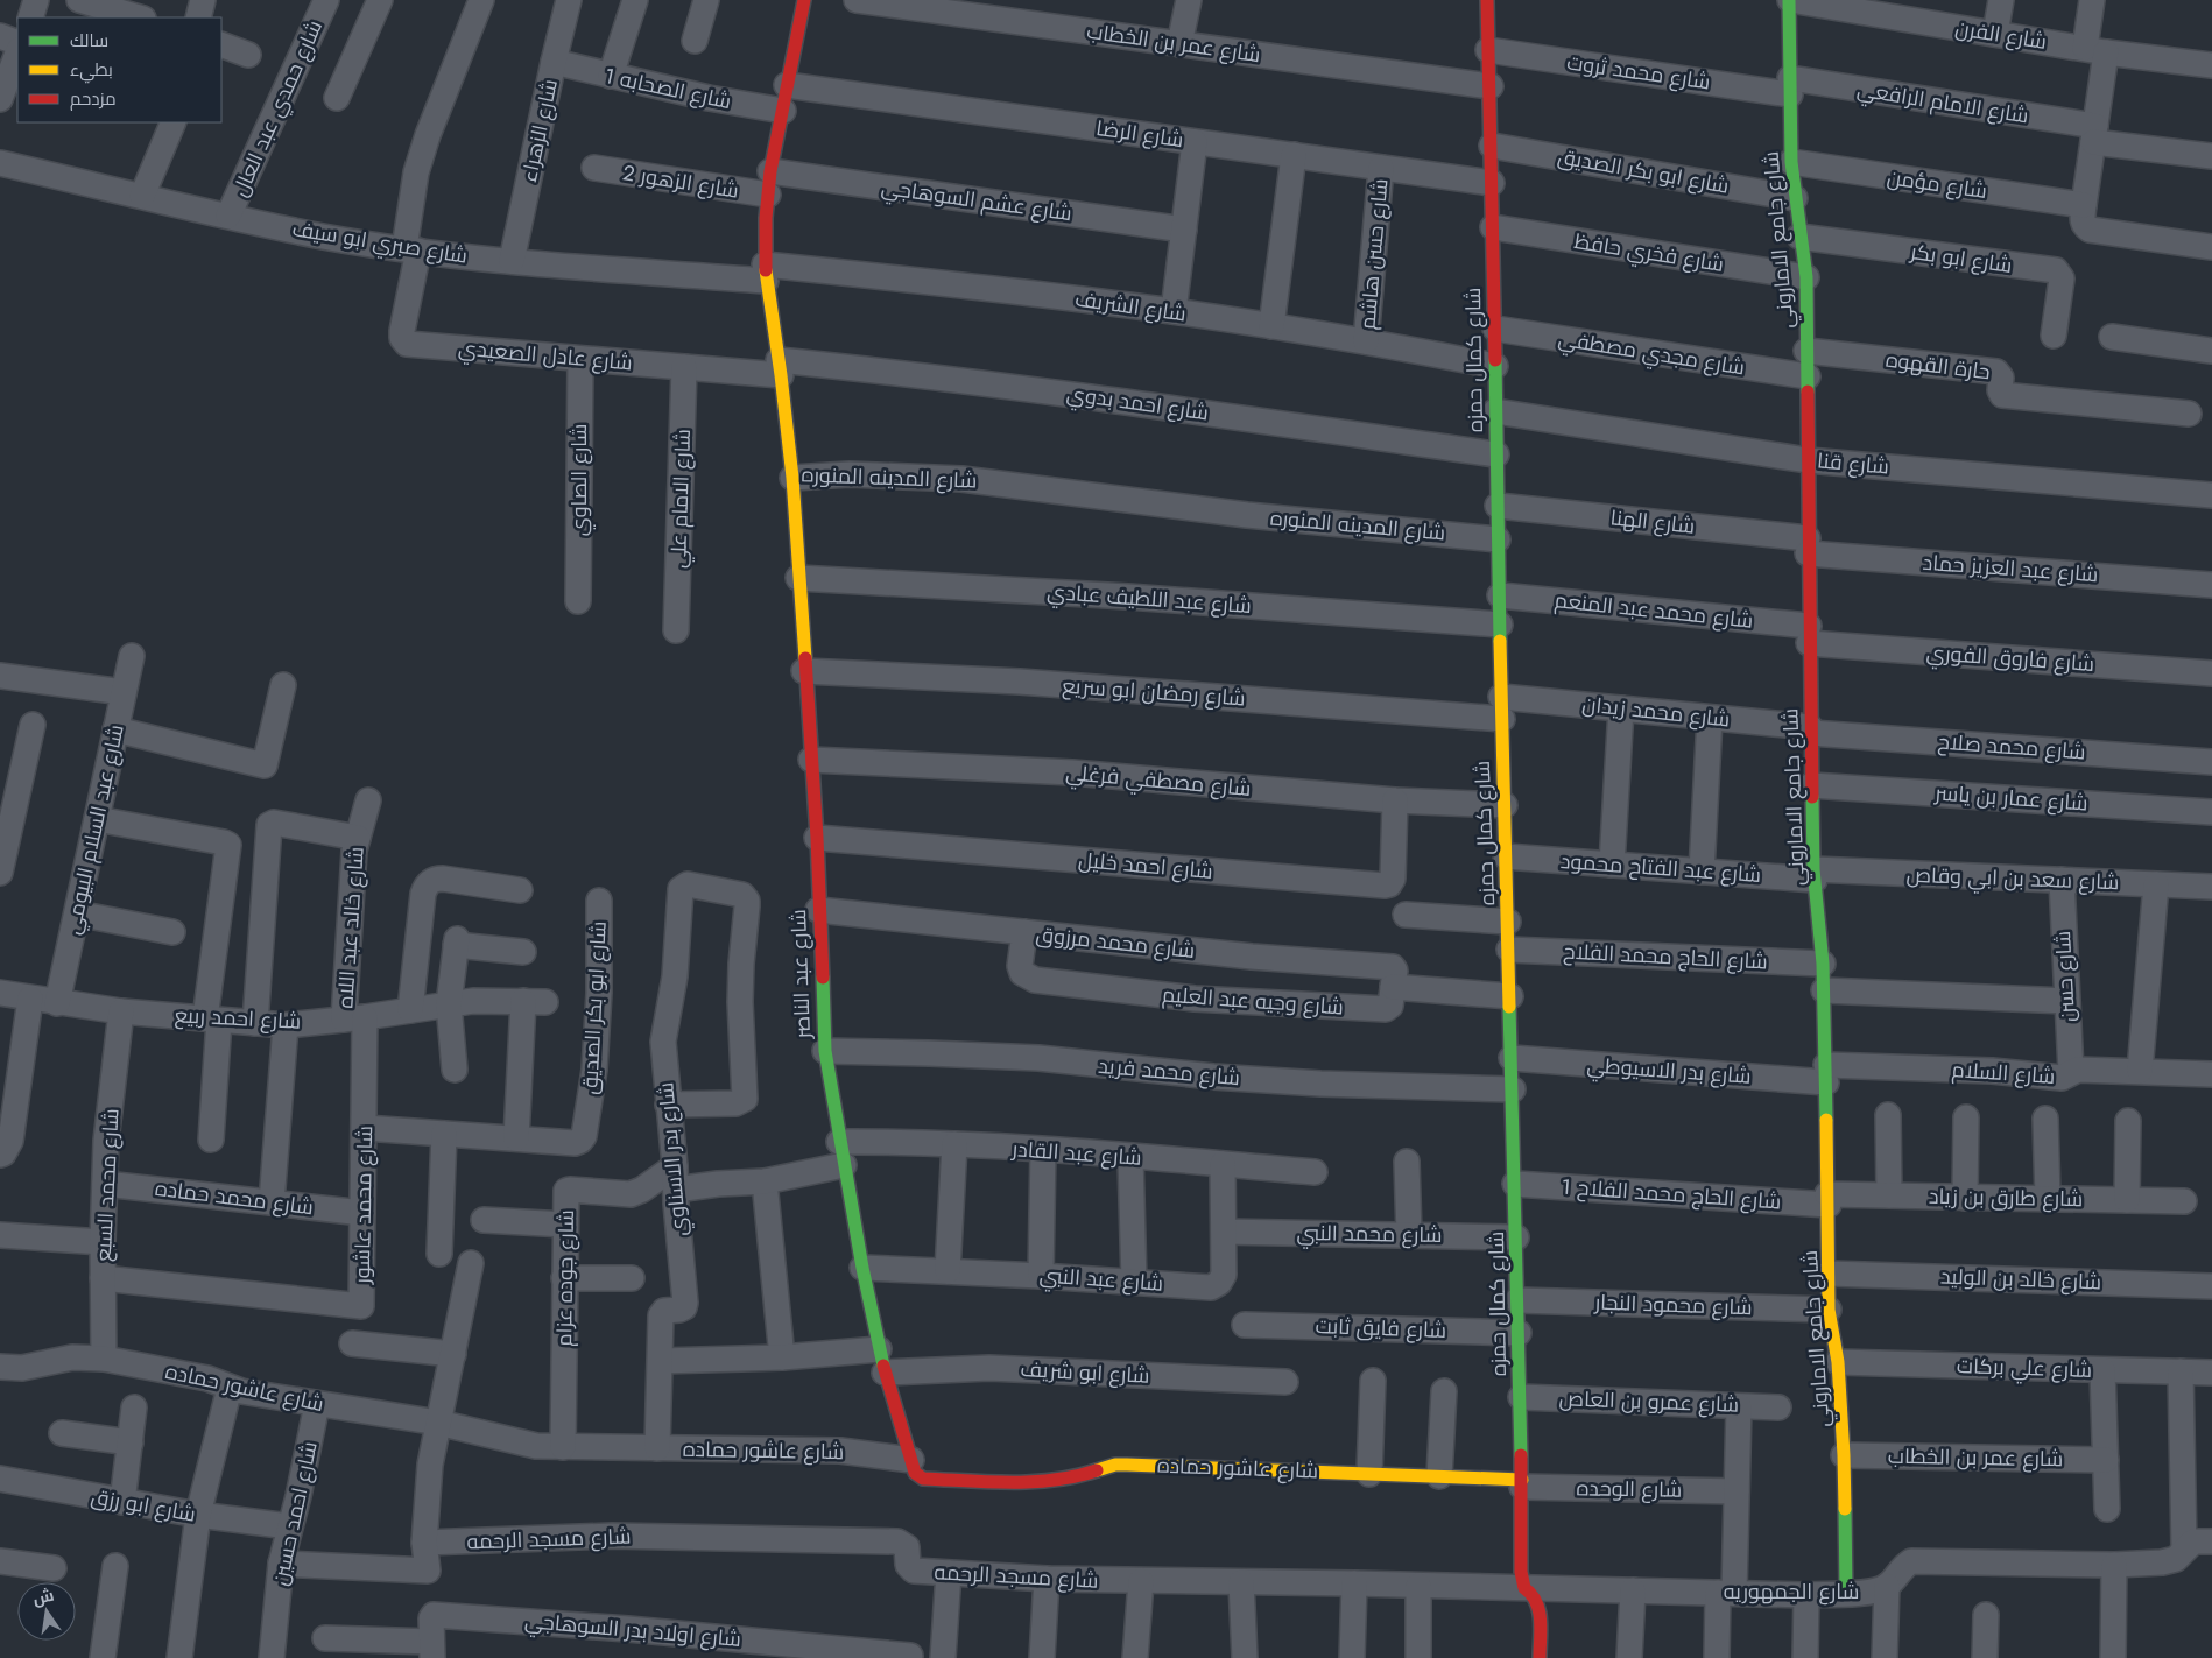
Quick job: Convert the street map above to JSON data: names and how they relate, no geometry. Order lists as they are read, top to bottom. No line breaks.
{"streets":{"street":["شارع الفرن","شارع عمر بن الخطاب","شارع محمد ثروت","شارع الصحابه 1","شارع الامام الرافعي","شارع حمدي عبد العال","شارع الزهراء","شارع الرضا","شارع ابو بكر الصديق","شارع الزهور 2","شارع مؤمن","شارع عشم السوهاجي","شارع جامع الاماروني","شارع صبري ابو سيف","شارع فخري حافظ","شارع حسن هاشم","شارع ابو بكر","شارع الشريف","شارع مجدي مصطفي","شارع عادل الصعيدي","شارع كمال حمزه","حارة القهوه","شارع احمد بدوي","شارع قنا","شارع المدينه المنوره","شارع الصاوي","شارع الامام علي","شارع الهنا","شارع عبد العزيز حماد","شارع عبد اللطيف عبادي","شارع محمد عبد المنعم","شارع فاروق الفوري","شارع رمضان ابو سريع","شارع محمد زيدان","شارع محمد صلاح","شارع مصطفي فرغلي","شارع عمار بن ياسر","شارع عبد السلام البيومي","شارع احمد خليل","شارع عبد الفتاح محمود","شارع سعد بن ابي وقاص","شارع خالد عبد اللاه","شارع محمد مرزوق","شارع الحاج محمد الفلاح","شارع عبد الناصر","شارع حسن","شارع وجيه عبد العليم","شارع احمد ربيع","شارع بدر الاسيوطي","شارع محمد فريد","شارع السلام","شارع عبد القادر","شارع بدر الاسناوي","شارع محمد السبع","شارع الحاج محمد الفلاح 1","شارع محمد حماده","شارع طارق بن زياد","شارع محمد عاشور","شارع محمد النبي","شارع جوده عزام","شارع عبد النبي","شارع خالد بن الوليد","شارع محمود النجار","شارع فايق ثابت","شارع علي بركات","شارع ابو شريف","شارع عاشور حماده","شارع عمرو بن العاص","شارع الوحده","شارع ابو رزق","شارع احمد حسين","شارع مسجد الرحمه","شارع الجمهوريه","شارع اولاد بدر السوهاجي"]},"crossings":[["شارع الفرن","شارع جامع الاماروني"],["شارع عمر بن الخطاب","شارع جامع الاماروني"],["شارع عمر بن الخطاب","شارع كمال حمزه"],["شارع محمد ثروت","شارع الامام الرافعي"],["شارع محمد ثروت","شارع جامع الاماروني"],["شارع محمد ثروت","شارع كمال حمزه"],["شارع الصحابه 1","شارع الزهراء"],["شارع الصحابه 1","شارع المدينه المنوره"],["شارع الامام الرافعي","شارع جامع الاماروني"],["شارع حمدي عبد العال","شارع صبري ابو سيف"],["شارع الزهراء","شارع صبري ابو سيف"],["شارع الرضا","شارع حسن هاشم"],["شارع الرضا","شارع كمال حمزه"],["شارع الرضا","شارع المدينه المنوره"],["شارع ابو بكر الصديق","شارع جامع الاماروني"],["شارع ابو بكر الصديق","شارع كمال حمزه"],["شارع ابو بكر الصديق","شارع احمد ربيع"],["شارع ابو بكر الصديق","شارع محمد عاشور"],["شارع الزهور 2","شارع عشم السوهاجي"],["شارع الزهور 2","شارع المدينه المنوره"],["شارع مؤمن","شارع جامع الاماروني"],["شارع عشم السوهاجي","شارع المدينه المنوره"],["شارع جامع الاماروني","شارع فخري حافظ"],["شارع جامع الاماروني","شارع ابو بكر"],["شارع جامع الاماروني","شارع مجدي مصطفي"],["شارع جامع الاماروني","حارة القهوه"],["شارع جامع الاماروني","شارع قنا"],["شارع جامع الاماروني","شارع الهنا"],["شارع جامع الاماروني","شارع عبد العزيز حماد"],["شارع جامع الاماروني","شارع محمد عبد المنعم"],["شارع جامع الاماروني","شارع فاروق الفوري"],["شارع جامع الاماروني","شارع محمد زيدان"],["شارع جامع الاماروني","شارع محمد صلاح"],["شارع جامع الاماروني","شارع عمار بن ياسر"],["شارع جامع الاماروني","شارع عبد الفتاح محمود"],["شارع جامع الاماروني","شارع سعد بن ابي وقاص"],["شارع جامع الاماروني","شارع الحاج محمد الفلاح"],["شارع جامع الاماروني","شارع بدر الاسيوطي"],["شارع جامع الاماروني","شارع السلام"],["شارع جامع الاماروني","شارع الحاج محمد الفلاح 1"],["شارع جامع الاماروني","شارع طارق بن زياد"],["شارع جامع الاماروني","شارع خالد بن الوليد"],["شارع جامع الاماروني","شارع محمود النجار"],["شارع جامع الاماروني","شارع علي بركات"],["شارع جامع الاماروني","شارع الجمهوريه"],["شارع صبري ابو سيف","شارع الشريف"],["شارع صبري ابو سيف","شارع عادل الصعيدي"],["شارع صبري ابو سيف","شارع المدينه المنوره"],["شارع فخري حافظ","شارع كمال حمزه"],["شارع حسن هاشم","شارع الشريف"],["شارع الشريف","شارع كمال حمزه"],["شارع الشريف","شارع المدينه المنوره"],["شارع مجدي مصطفي","شارع كمال حمزه"],["شارع عادل الصعيدي","شارع احمد بدوي"],["شارع عادل الصعيدي","شارع المدينه المنوره"],["شارع عادل الصعيدي","شارع الصاوي"],["شارع عادل الصعيدي","شارع الامام علي"],["شارع كمال حمزه","شارع احمد بدوي"],["شارع كمال حمزه","شارع قنا"],["شارع كمال حمزه","شارع المدينه المنوره"],["شارع كمال حمزه","شارع الهنا"],["شارع كمال حمزه","شارع عبد اللطيف عبادي"],["شارع كمال حمزه","شارع محمد عبد المنعم"],["شارع كمال حمزه","شارع رمضان ابو سريع"],["شارع كمال حمزه","شارع محمد زيدان"],["شارع كمال حمزه","شارع مصطفي فرغلي"],["شارع كمال حمزه","شارع عبد الفتاح محمود"],["شارع كمال حمزه","شارع الحاج محمد الفلاح"],["شارع كمال حمزه","شارع بدر الاسيوطي"],["شارع كمال حمزه","شارع محمد فريد"],["شارع كمال حمزه","شارع الحاج محمد الفلاح 1"],["شارع كمال حمزه","شارع محمد النبي"],["شارع كمال حمزه","شارع محمود النجار"],["شارع كمال حمزه","شارع فايق ثابت"],["شارع كمال حمزه","شارع عاشور حماده"],["شارع كمال حمزه","شارع عمرو بن العاص"],["شارع كمال حمزه","شارع الوحده"],["شارع كمال حمزه","شارع مسجد الرحمه"],["شارع كمال حمزه","شارع الجمهوريه"],["شارع احمد بدوي","شارع المدينه المنوره"],["شارع المدينه المنوره","شارع عبد الناصر"],["شارع الهنا","شارع عبد العزيز حماد"],["شارع عبد اللطيف عبادي","شارع عبد الناصر"],["شارع محمد عبد المنعم","شارع فاروق الفوري"],["شارع رمضان ابو سريع","شارع محمد زيدان"],["شارع رمضان ابو سريع","شارع عبد الناصر"],["شارع محمد زيدان","شارع محمد صلاح"],["شارع مصطفي فرغلي","شارع احمد خليل"],["شارع مصطفي فرغلي","شارع عبد الناصر"],["شارع عبد السلام البيومي","شارع احمد ربيع"],["شارع احمد خليل","شارع عبد الناصر"],["شارع عبد الفتاح محمود","شارع سعد بن ابي وقاص"],["شارع سعد بن ابي وقاص","شارع حسن"],["شارع خالد عبد اللاه","شارع احمد ربيع"],["شارع خالد عبد اللاه","شارع محمد عاشور"],["شارع محمد مرزوق","شارع عبد الناصر"],["شارع محمد مرزوق","شارع وجيه عبد العليم"],["شارع عبد الناصر","شارع محمد فريد"],["شارع عبد الناصر","شارع عبد القادر"],["شارع عبد الناصر","شارع عبد النبي"],["شارع عبد الناصر","شارع ابو شريف"],["شارع عبد الناصر","شارع عاشور حماده"],["شارع حسن","شارع السلام"],["شارع احمد ربيع","شارع محمد السبع"],["شارع احمد ربيع","شارع محمد عاشور"],["شارع بدر الاسيوطي","شارع السلام"],["شارع عبد القادر","شارع بدر الاسناوي"],["شارع عبد القادر","شارع جوده عزام"],["شارع عبد القادر","شارع عبد النبي"],["شارع بدر الاسناوي","شارع جوده عزام"],["شارع بدر الاسناوي","شارع عاشور حماده"],["شارع محمد السبع","شارع محمد حماده"],["شارع محمد السبع","شارع محمد عاشور"],["شارع محمد السبع","شارع عاشور حماده"],["شارع الحاج محمد الفلاح 1","شارع طارق بن زياد"],["شارع محمد حماده","شارع محمد عاشور"],["شارع محمد النبي","شارع عبد النبي"],["شارع جوده عزام","شارع عاشور حماده"],["شارع عاشور حماده","شارع الوحده"],["شارع عاشور حماده","شارع احمد حسين"],["شارع ابو رزق","شارع احمد حسين"],["شارع مسجد الرحمه","شارع الجمهوريه"]],"legend":["سالك","بطيء","مزدحم"],"north":"top"}
